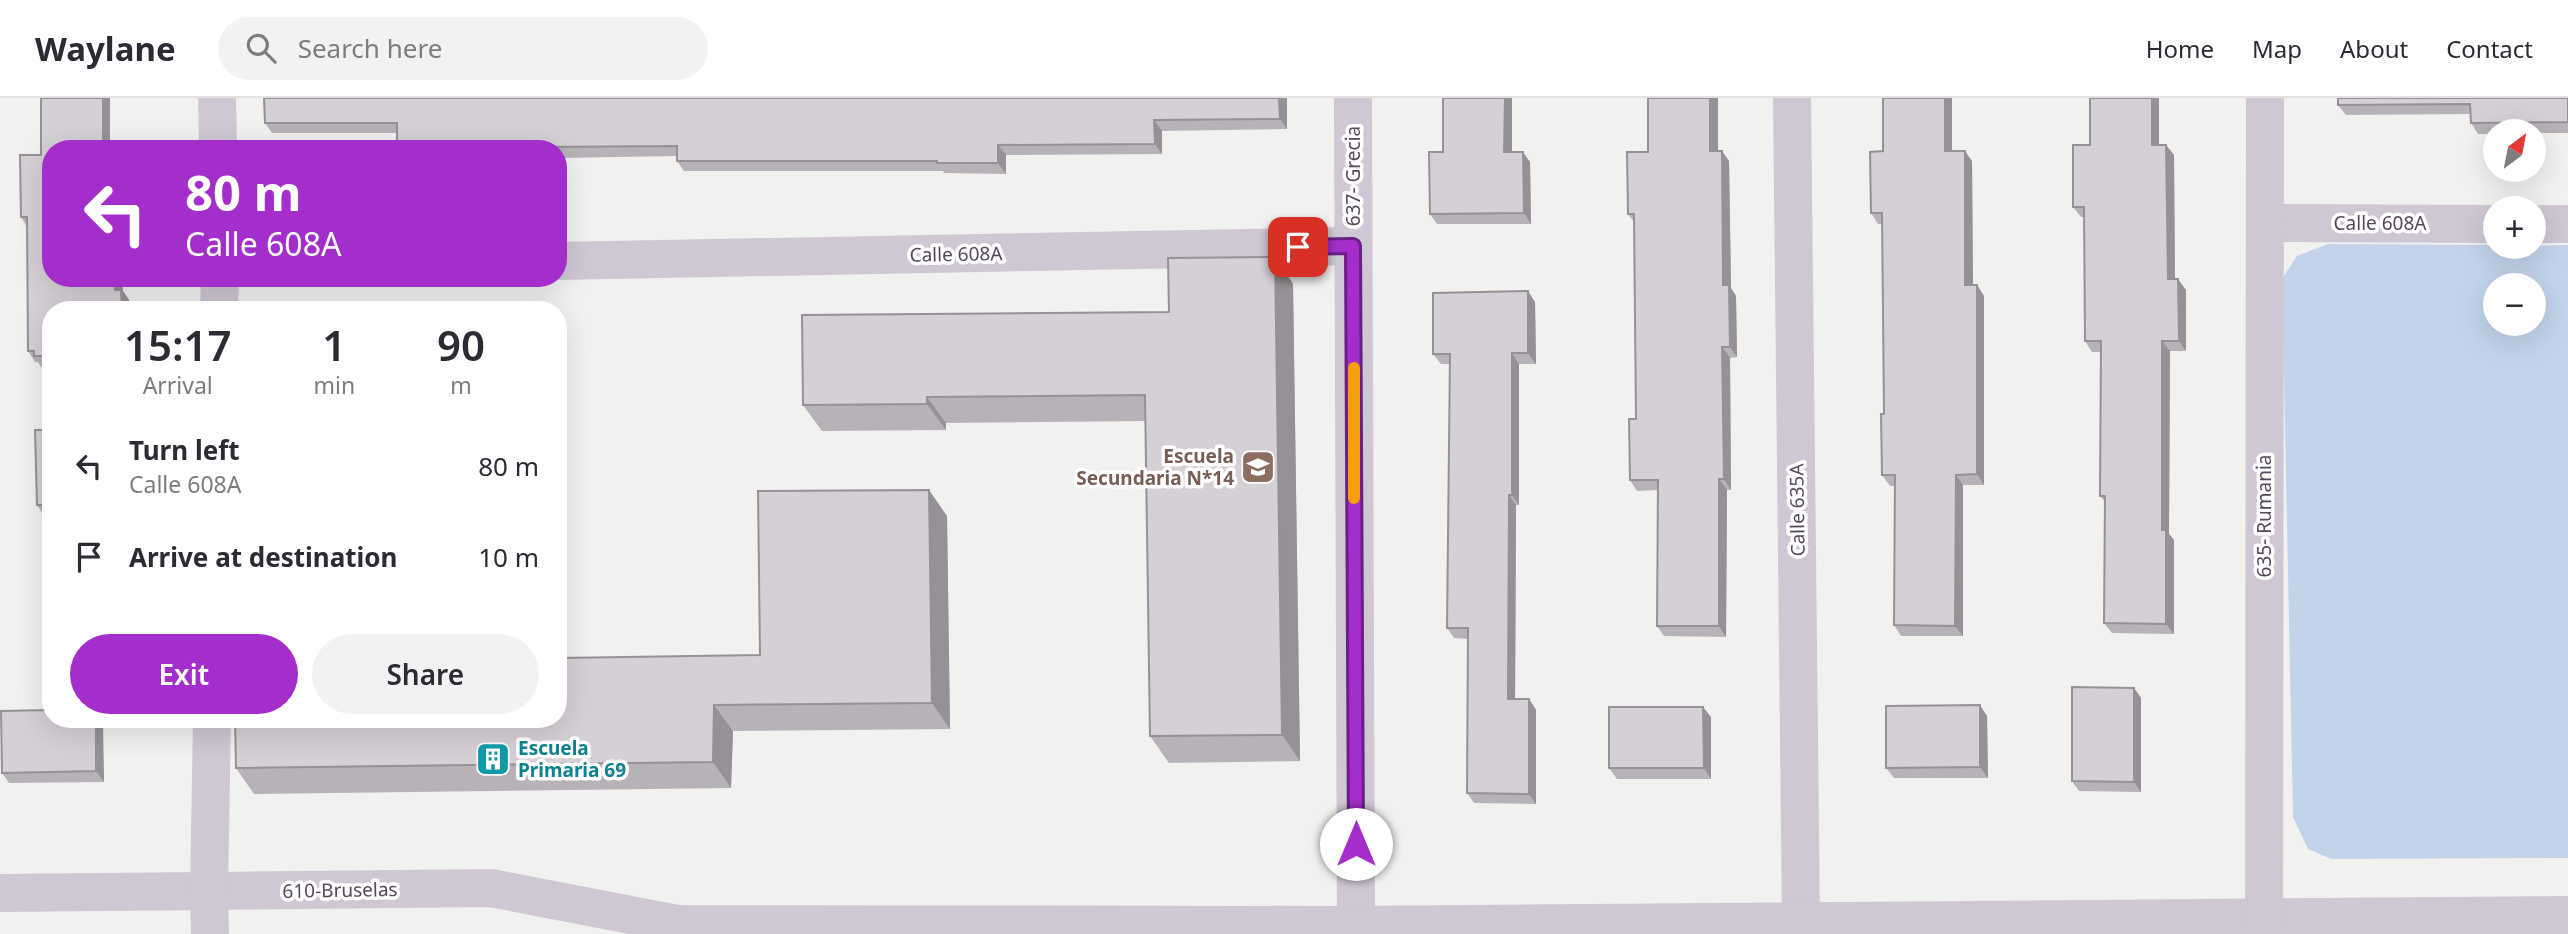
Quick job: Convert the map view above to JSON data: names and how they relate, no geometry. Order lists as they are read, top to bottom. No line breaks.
{"streets":{"street":["637- Grecia","Calle 608A","Calle 635A","635- Rumania","610-Bruselas"]},"crossings":[["637- Grecia","Calle 608A"],["637- Grecia","610-Bruselas"],["Calle 608A","635- Rumania"],["Calle 635A","610-Bruselas"],["635- Rumania","610-Bruselas"]],"places":{"school or university":["Escuela Secundaria N*14"],"building":["Escuela Primaria 69"]},"north":"top right","page":{"header":"Waylane","search":"Search here","nav":["Home","Map","About","Contact"],"map_buttons":["+","−"],"turn":["80 m","Calle 608A"],"eta":["15:17","Arrival","1","min","90","m"],"list":[{"name":"Turn left","note":"Calle 608A","value":"80 m"},{"name":"Arrive at destination","value":"10 m"}],"buttons":["Exit","Share"]}}
